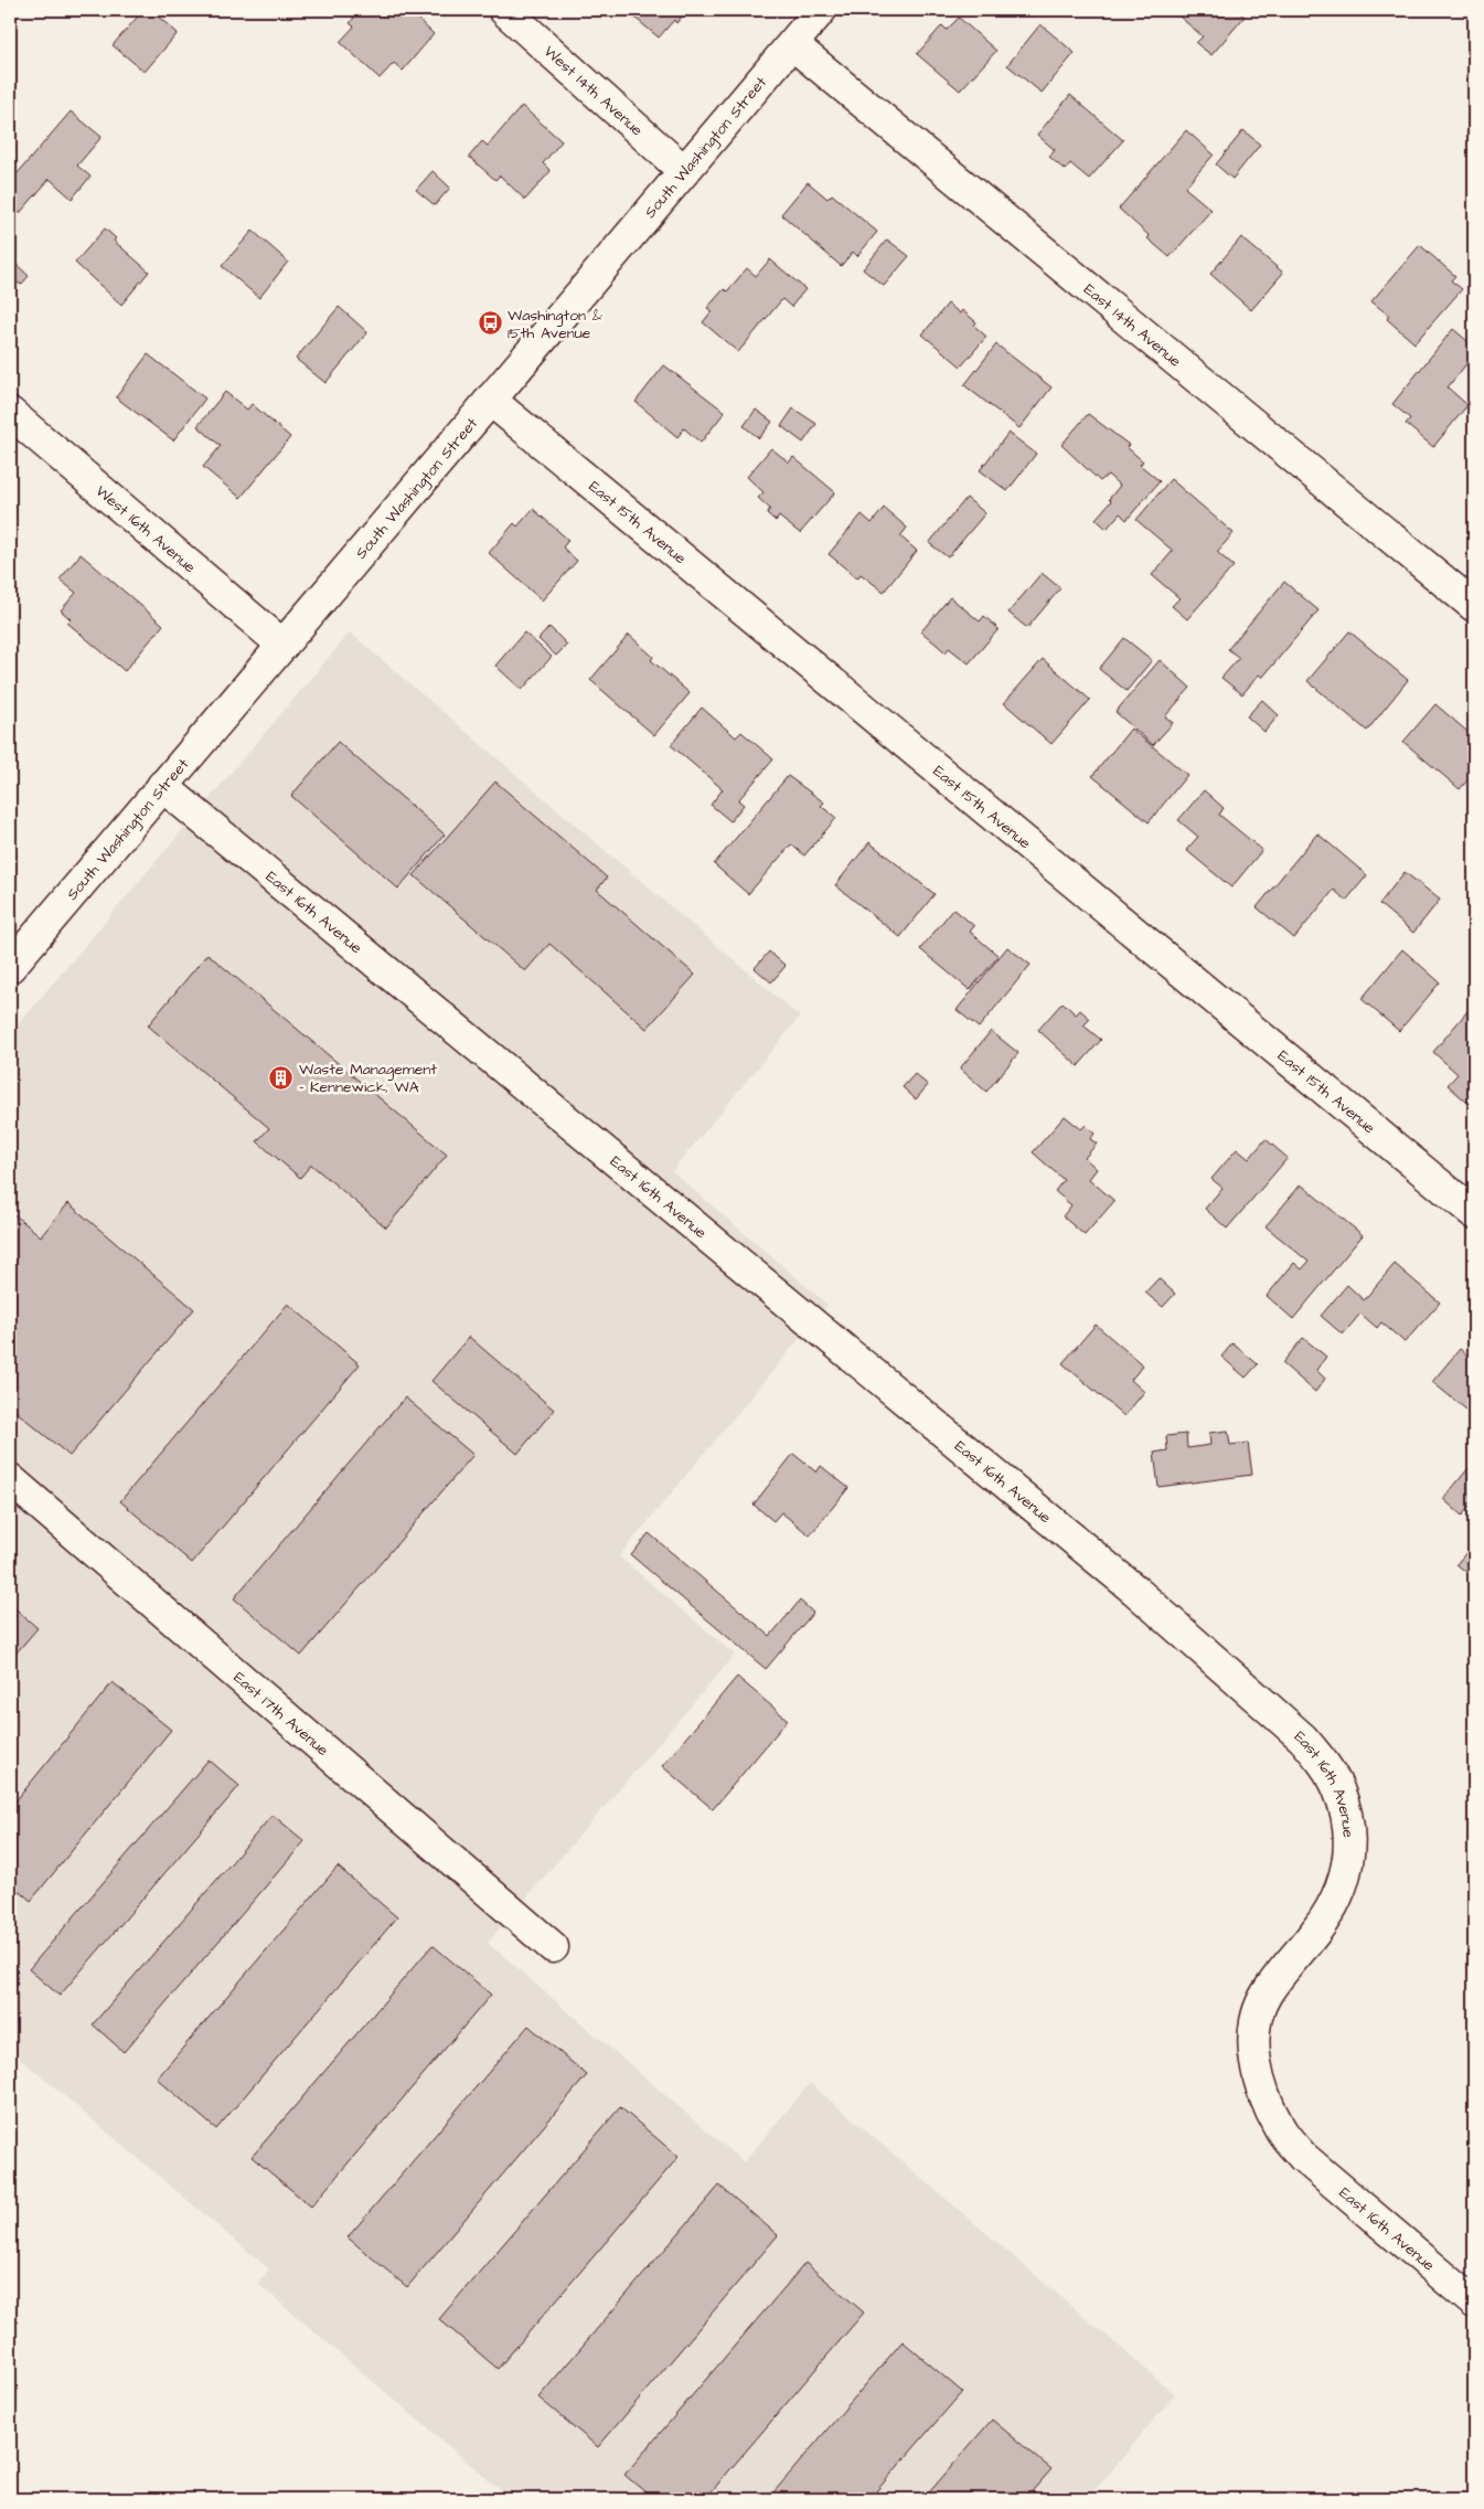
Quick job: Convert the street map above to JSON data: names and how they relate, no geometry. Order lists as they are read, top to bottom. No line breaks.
{"streets":{"street":["West 14th Avenue","South Washington Street","East 14th Avenue","East 15th Avenue","West 16th Avenue","East 16th Avenue","East 17th Avenue"]},"crossings":[["West 14th Avenue","South Washington Street"],["South Washington Street","East 14th Avenue"],["South Washington Street","East 15th Avenue"],["South Washington Street","West 16th Avenue"],["South Washington Street","East 16th Avenue"]],"places":{"bus stop":["Washington & 15th Avenue"],"building":["Waste Management - Kennewick, WA"]}}
